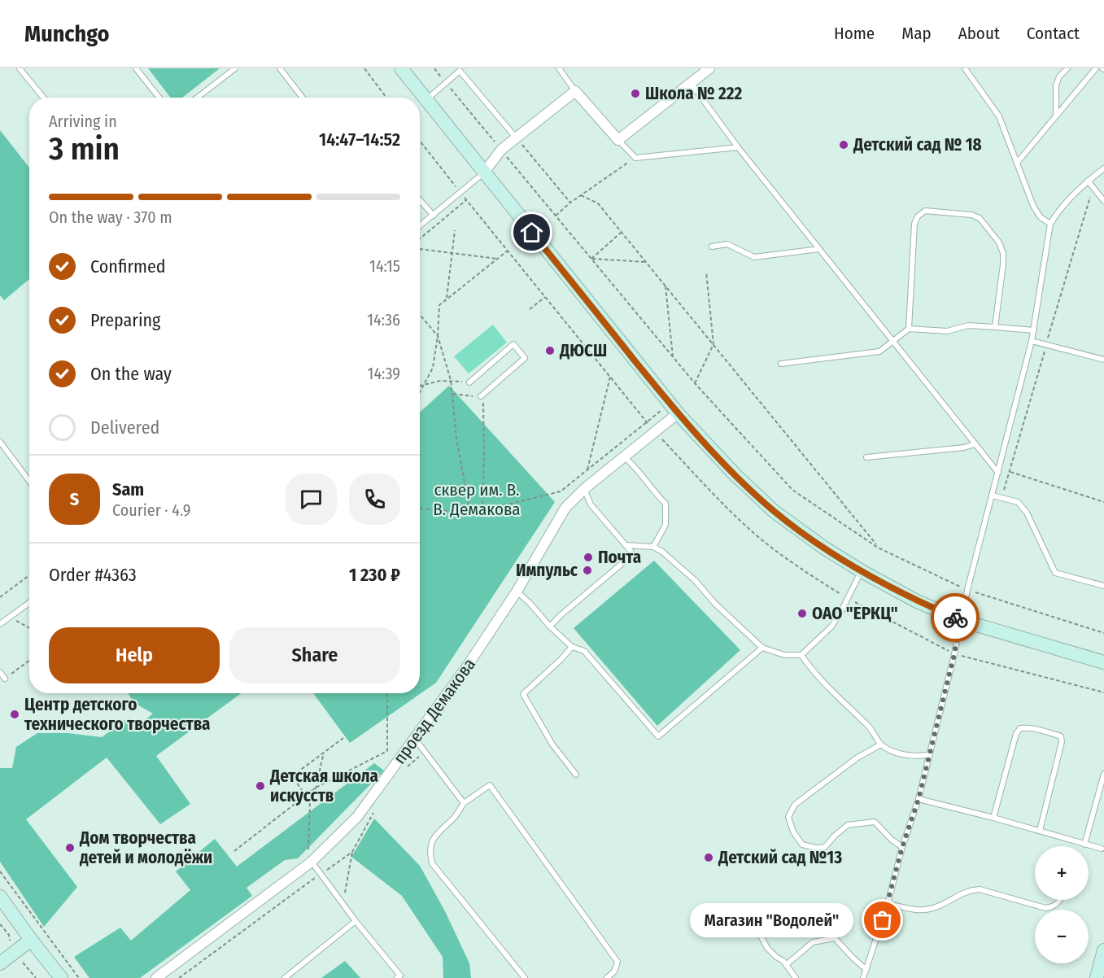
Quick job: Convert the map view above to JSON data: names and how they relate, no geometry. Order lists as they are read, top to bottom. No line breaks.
{"streets":{"street":["проезд Демакова"]},"parks":["сквер им. В. В. Демакова"],"places":["Школа № 222","Детский сад № 18","ДЮСШ","Почта","Импульс","ОАО \"ЕРКЦ\"","Центр детского технического творчества","Детская школа искусств","Дом творчества детей и молодёжи","Детский сад №13","Магазин \"Водолей\""],"page":{"header":"Munchgo","nav":["Home","Map","About","Contact"],"heading":["3 min","Arriving in","14:47–14:52"],"panel":["Sam","Courier · 4.9","Order #4363","1 230 ₽"],"bar":"On the way · 370 m","list":[["Confirmed","14:15"],["Preparing","14:36"],["On the way","14:39"],"Delivered"],"round":"S","buttons":["Help","Share"],"map_buttons":["+","−"],"bubble":"Магазин \"Водолей\""}}
